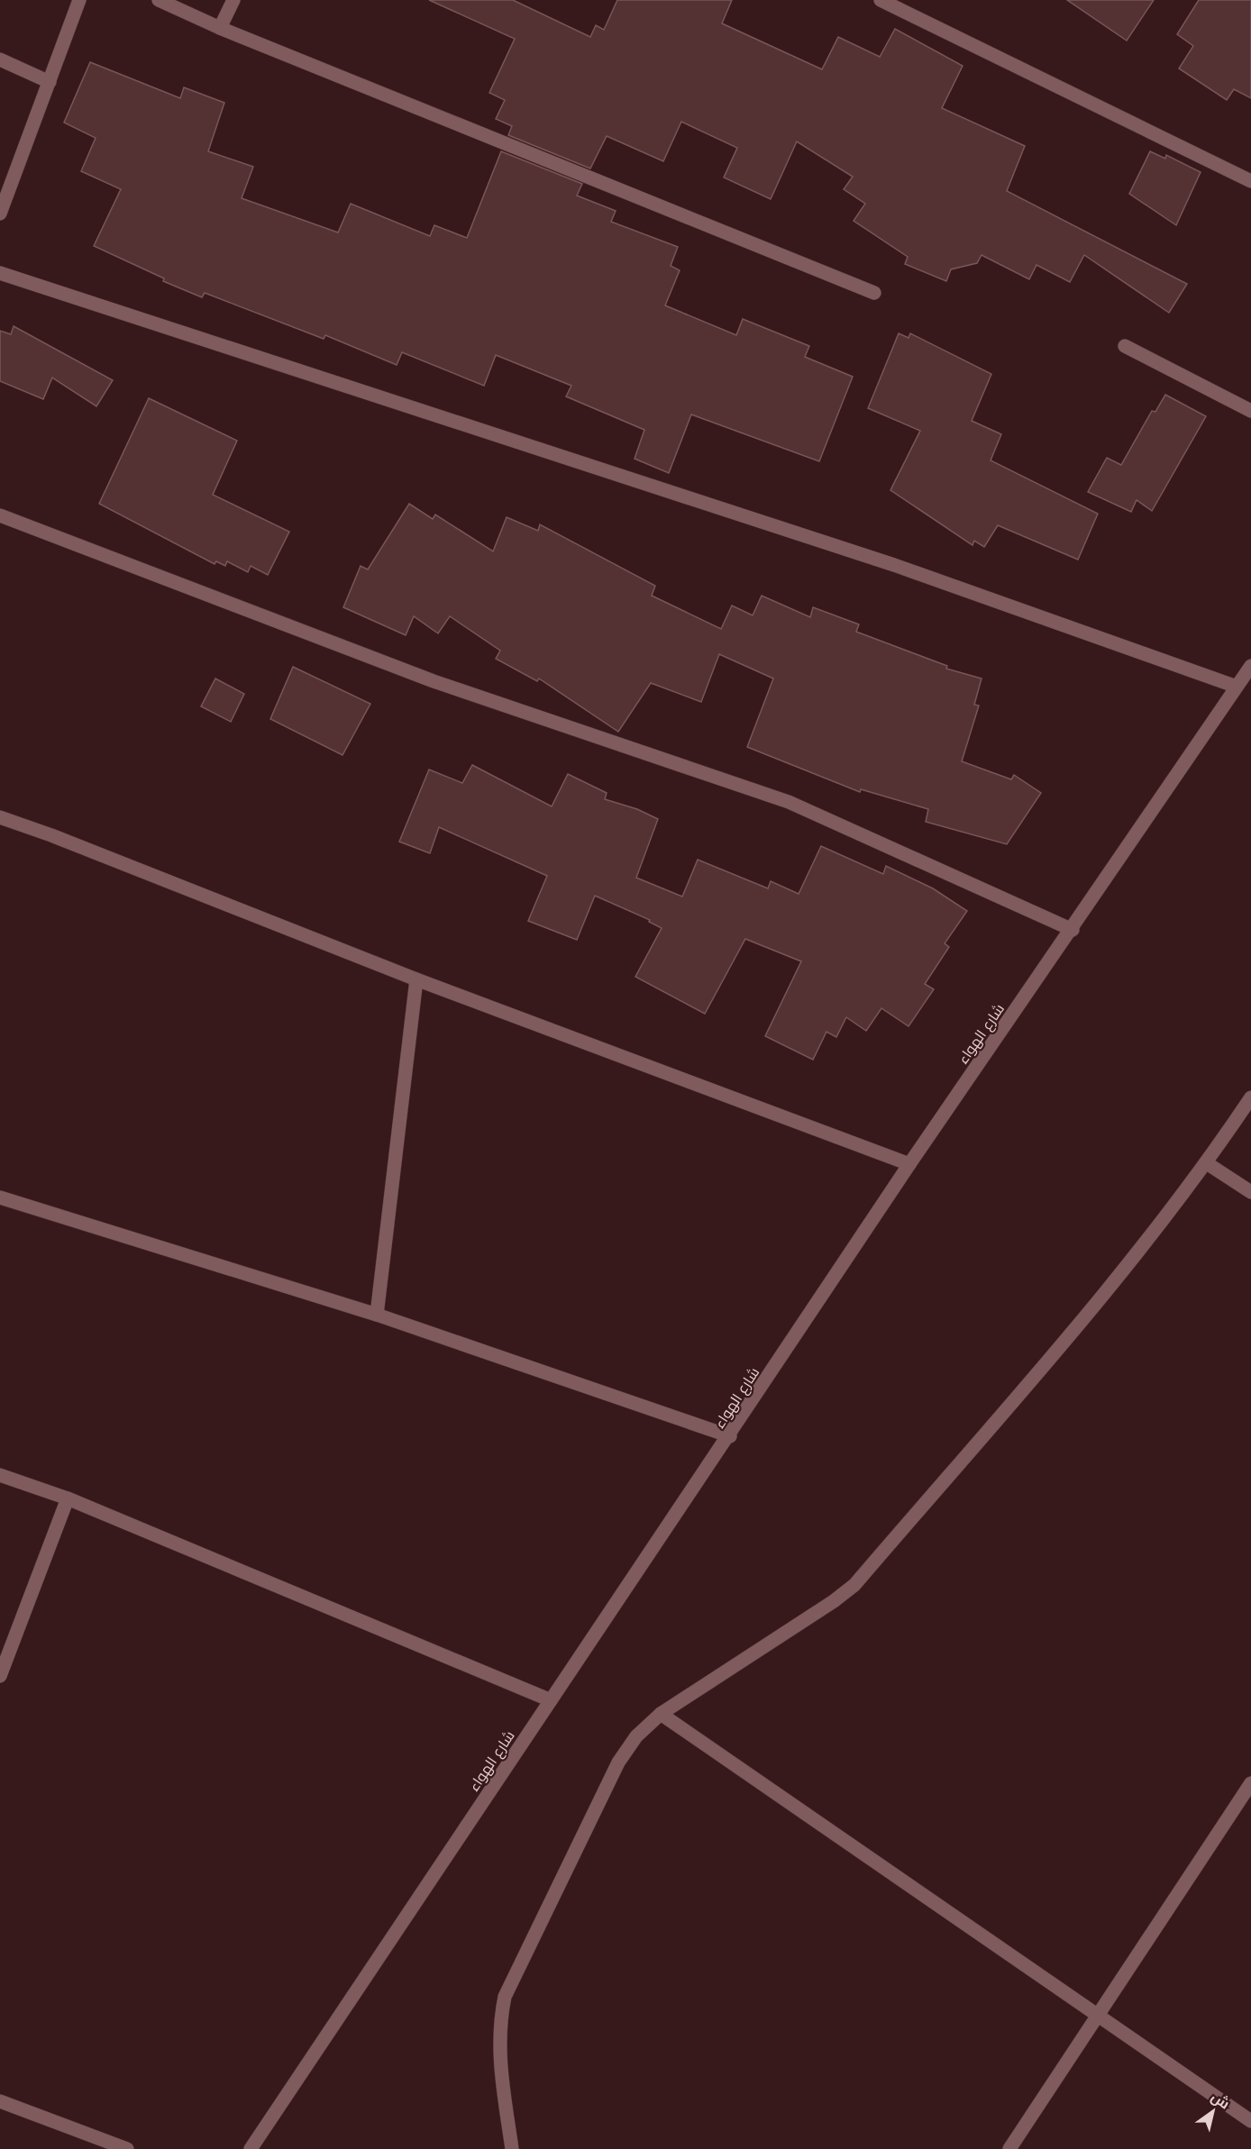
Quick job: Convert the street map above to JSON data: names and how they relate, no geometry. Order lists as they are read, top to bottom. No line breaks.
{"streets":{"street":["شارع الهواء"]},"north":"top right"}
